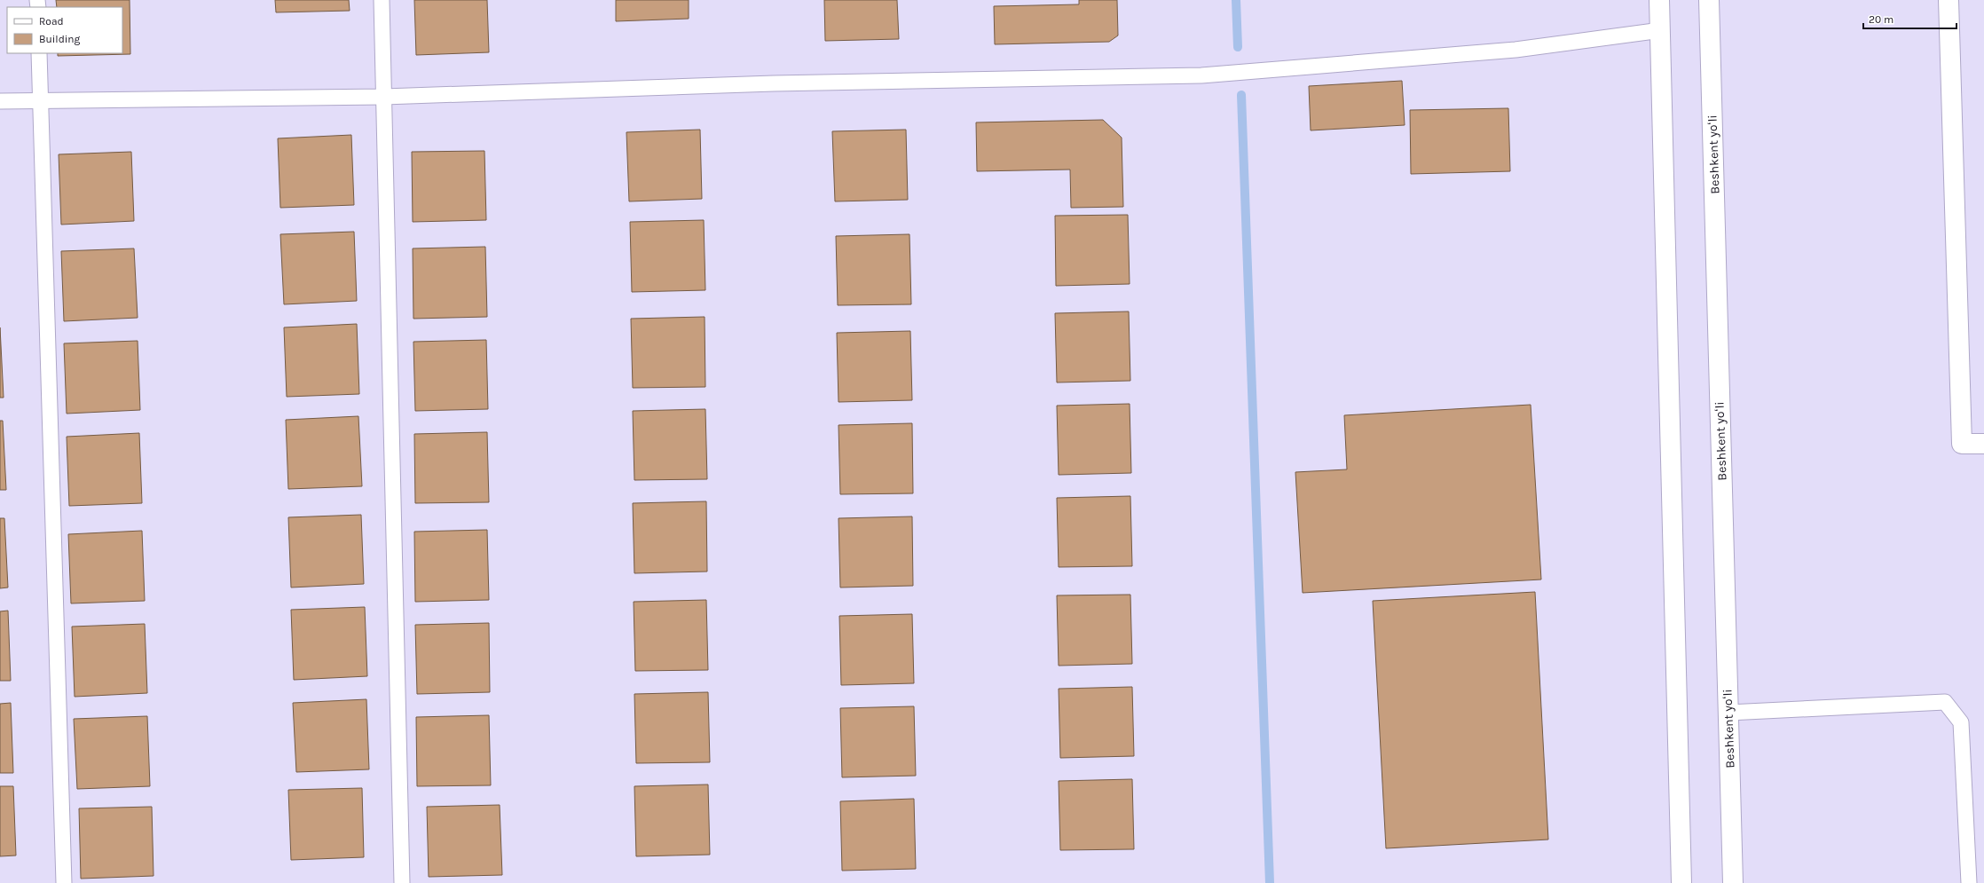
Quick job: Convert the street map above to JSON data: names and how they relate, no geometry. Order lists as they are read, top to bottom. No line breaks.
{"streets":{"main road":["Beshkent yoʻli"]},"legend":["Road","Building"],"scale_bar":"20 m"}
